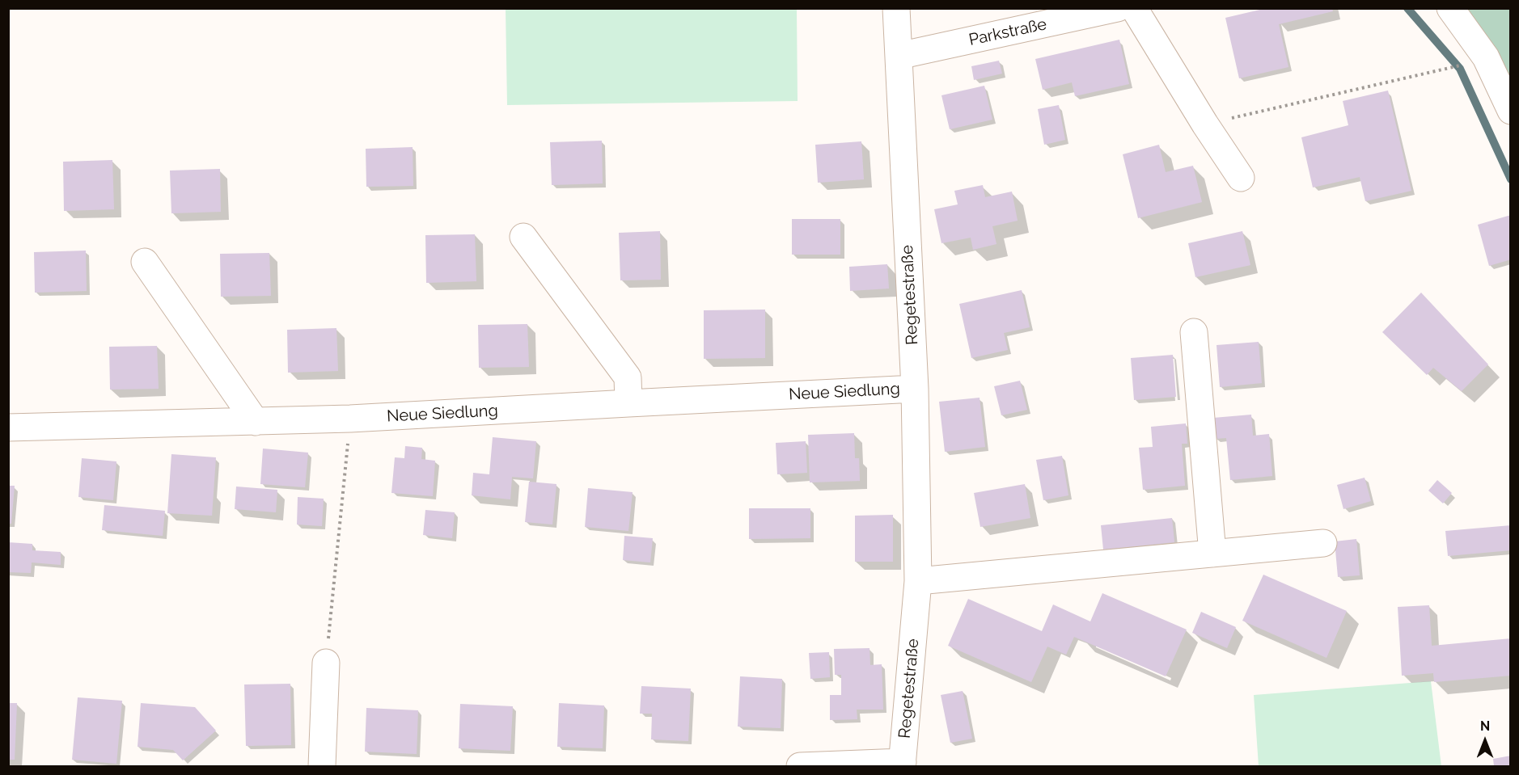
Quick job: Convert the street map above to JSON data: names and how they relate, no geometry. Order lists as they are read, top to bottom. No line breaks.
{"streets":{"street":["Parkstraße","Regetestraße","Neue Siedlung"]},"crossings":[["Parkstraße","Regetestraße"],["Regetestraße","Neue Siedlung"]],"north":"top"}
